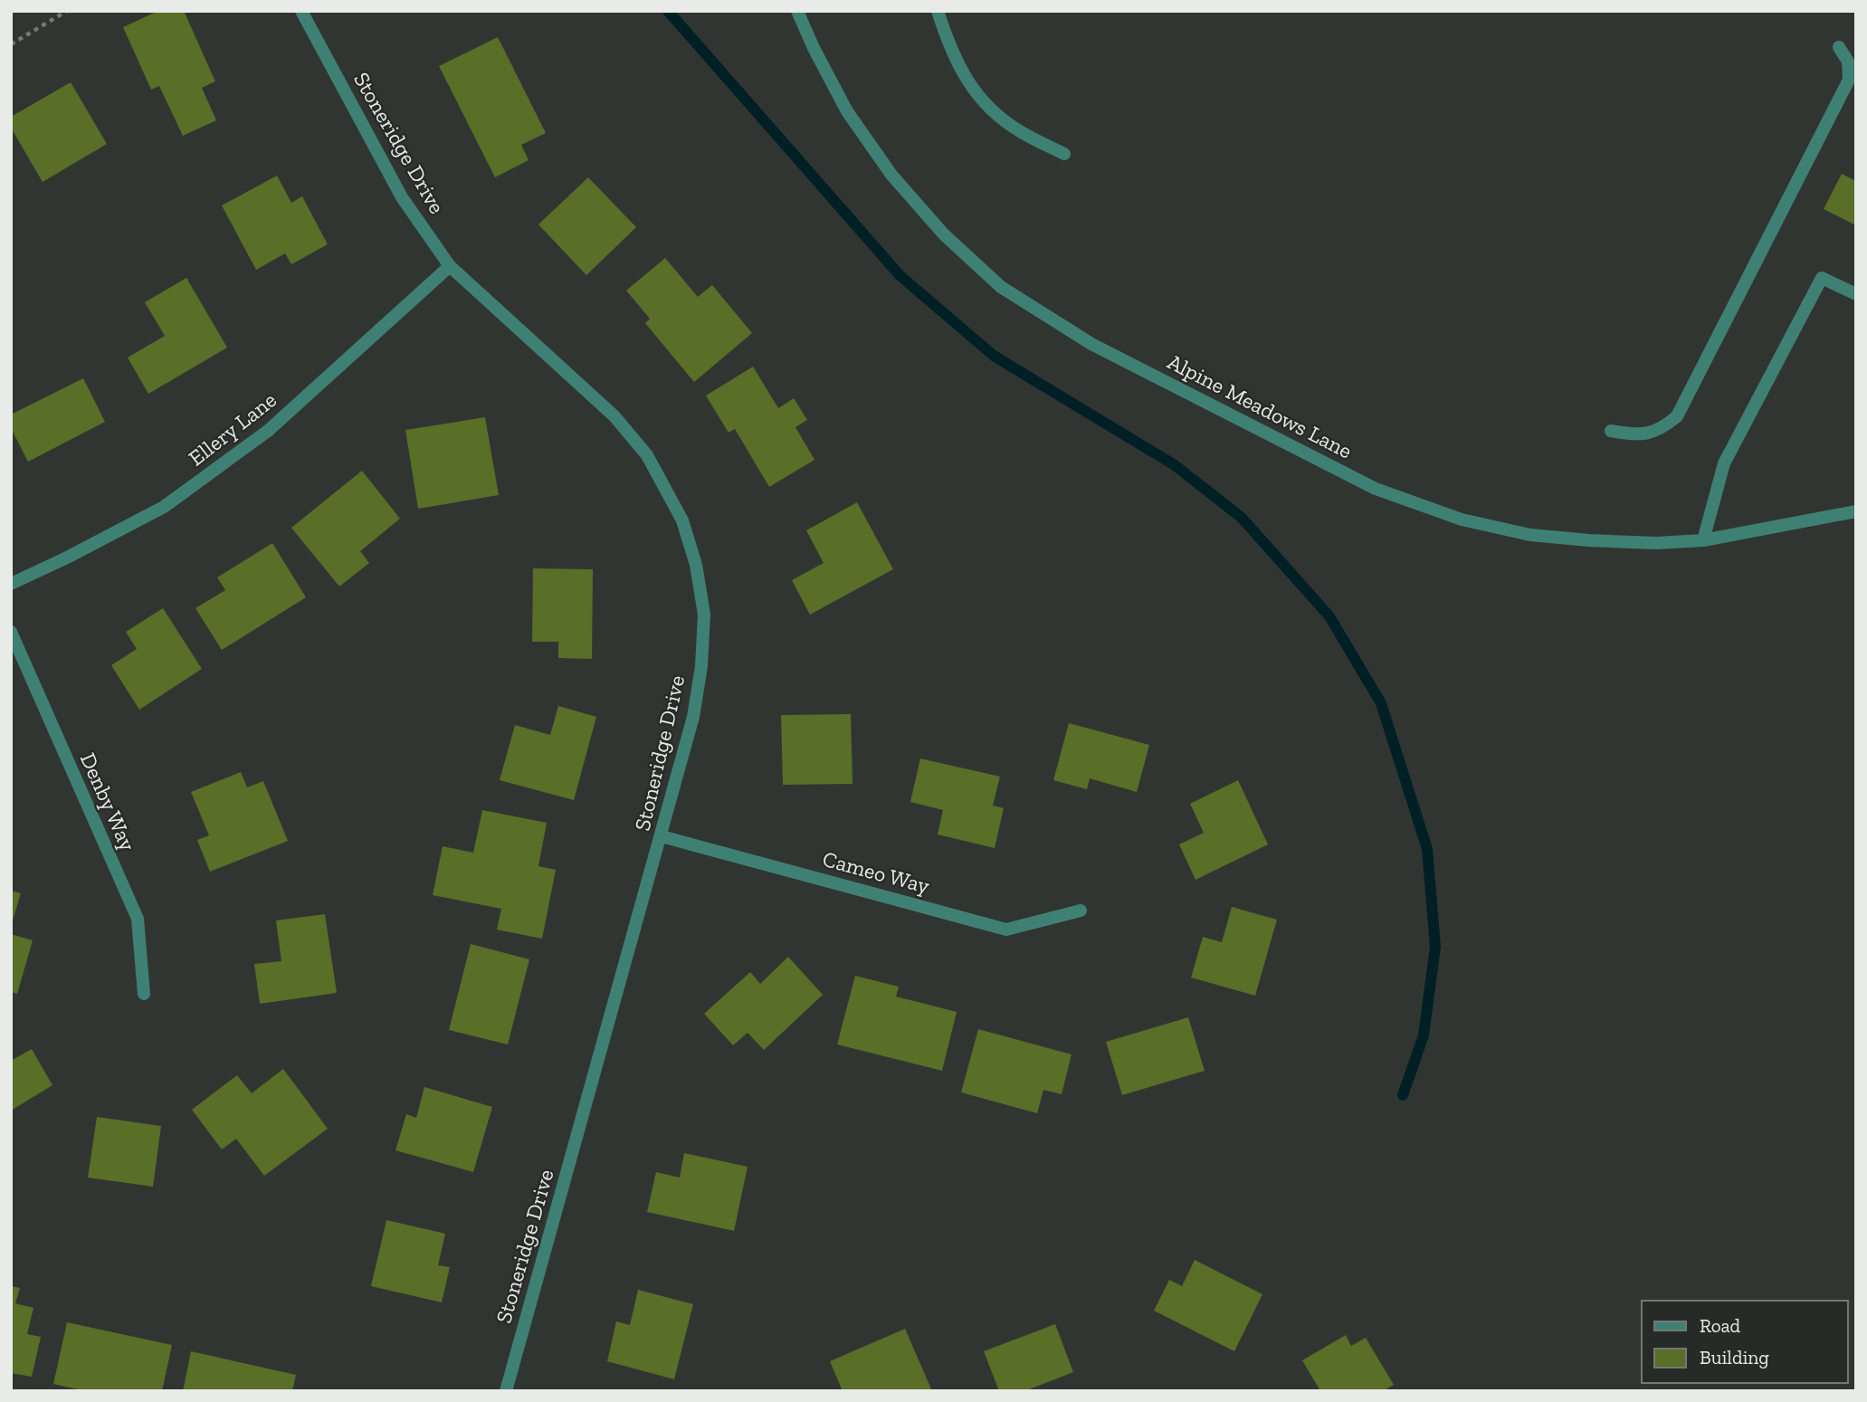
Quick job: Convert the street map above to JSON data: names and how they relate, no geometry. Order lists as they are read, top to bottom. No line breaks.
{"streets":{"street":["Stoneridge Drive","Alpine Meadows Lane","Ellery Lane","Denby Way","Cameo Way"]},"crossings":[["Stoneridge Drive","Ellery Lane"],["Stoneridge Drive","Cameo Way"]],"legend":["Road","Building"]}
